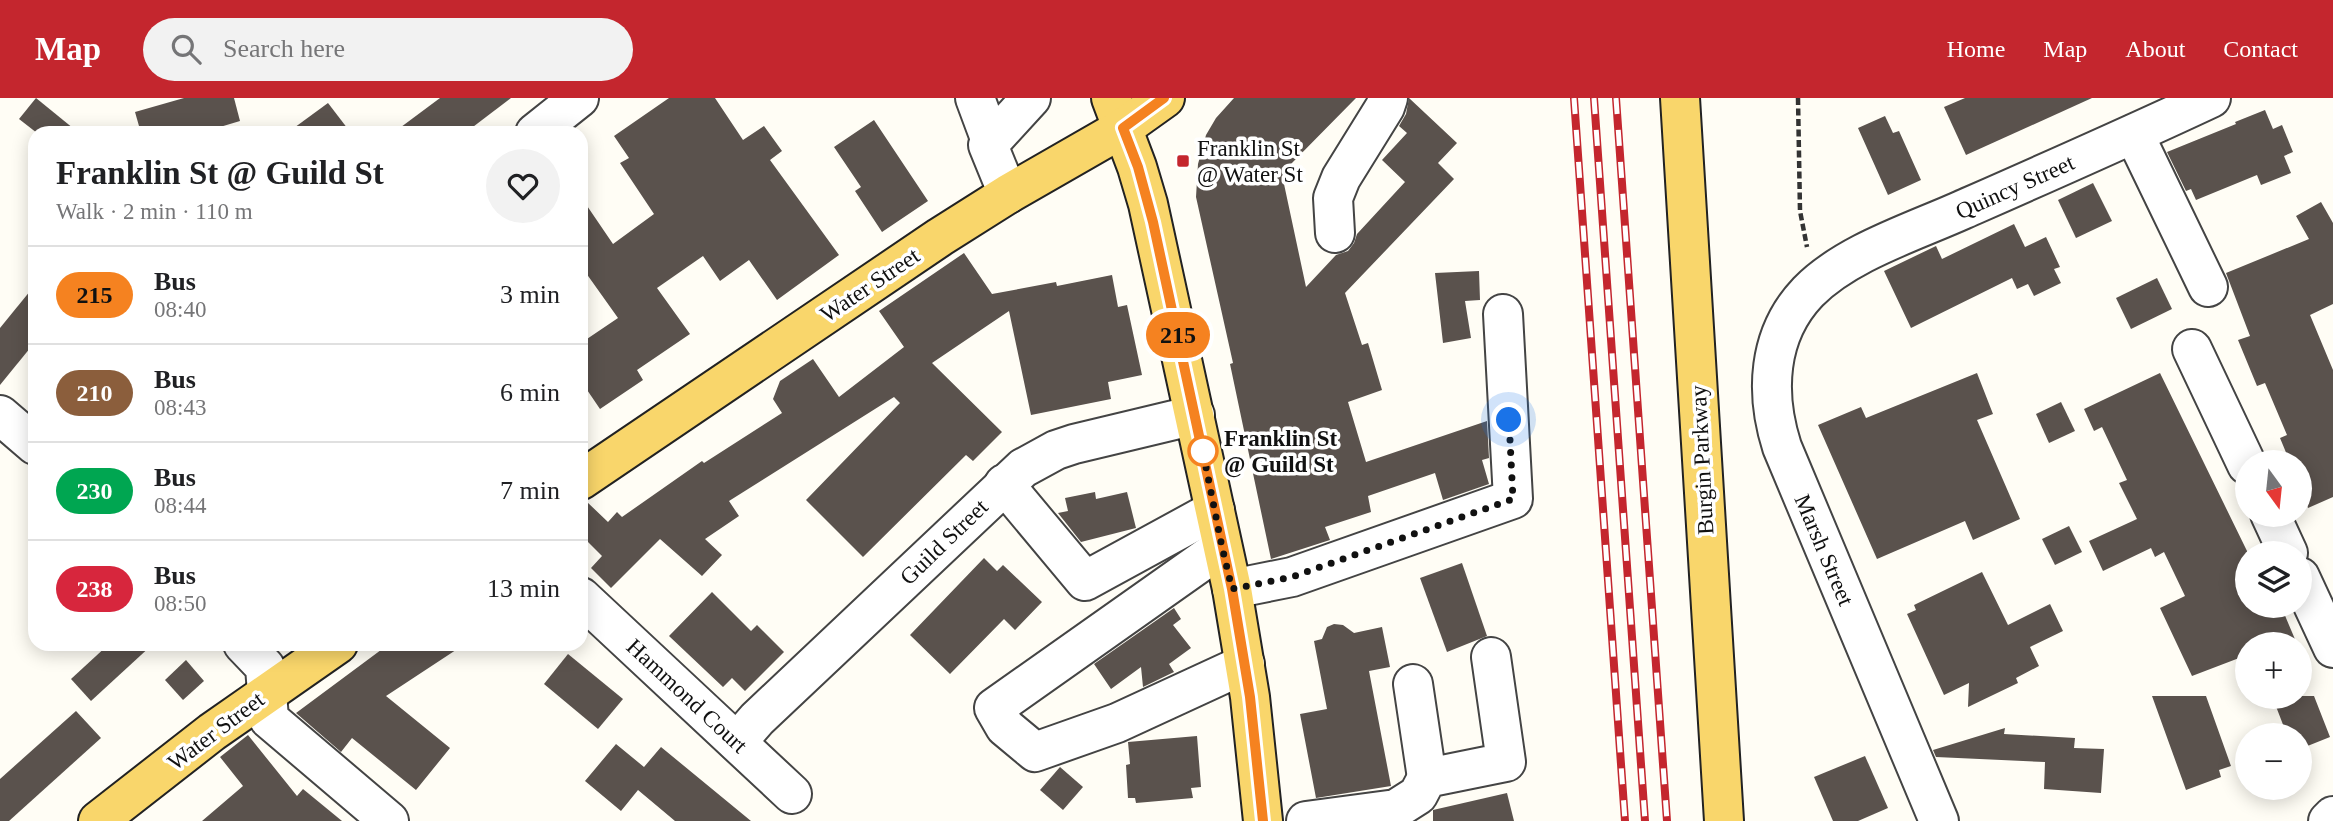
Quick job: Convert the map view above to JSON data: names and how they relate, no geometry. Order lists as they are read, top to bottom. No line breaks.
{"streets":{"main road":["Water Street","Burgin Parkway"],"street":["Quincy Street","Guild Street","Marsh Street","Hammond Court"]},"crossings":[["Quincy Street","Marsh Street"],["Guild Street","Hammond Court"]],"places":{"transit":["Franklin St @ Water St"],"other":["Franklin St @ Guild St"]},"lines":["bus line 215"],"north":"bottom","page":{"header":"Map","search":"Search here","nav":["Home","Map","About","Contact"],"on_map":"215","heading":["Franklin St @ Guild St","Walk · 2 min · 110 m"],"list":[{"mark":"215","name":"Bus","note":"08:40","value":"3 min"},{"mark":"210","name":"Bus","note":"08:43","value":"6 min"},{"mark":"230","name":"Bus","note":"08:44","value":"7 min"},{"mark":"238","name":"Bus","note":"08:50","value":"13 min"}],"map_buttons":["+","−"]}}
